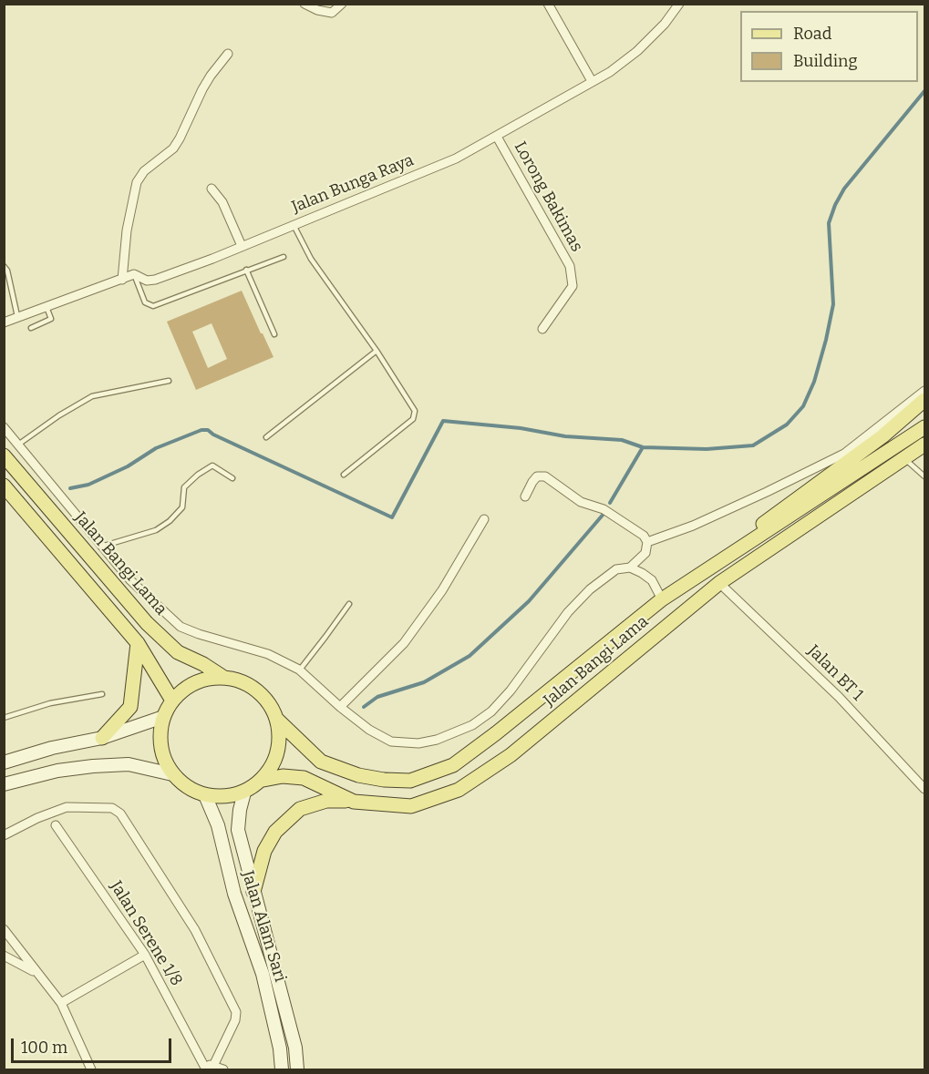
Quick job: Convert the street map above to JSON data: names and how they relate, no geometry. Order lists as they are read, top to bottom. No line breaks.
{"streets":{"main road":["Jalan Bangi Lama"],"street":["Jalan Bunga Raya","Lorong Bakimas","Jalan BT 1","Jalan Alam Sari","Jalan Serene 1/8"]},"crossings":[["Jalan Bunga Raya","Lorong Bakimas"],["Jalan Bangi Lama","Jalan BT 1"],["Jalan Bangi Lama","Jalan Alam Sari"]],"legend":["Road","Building"],"scale_bar":"100 m"}
